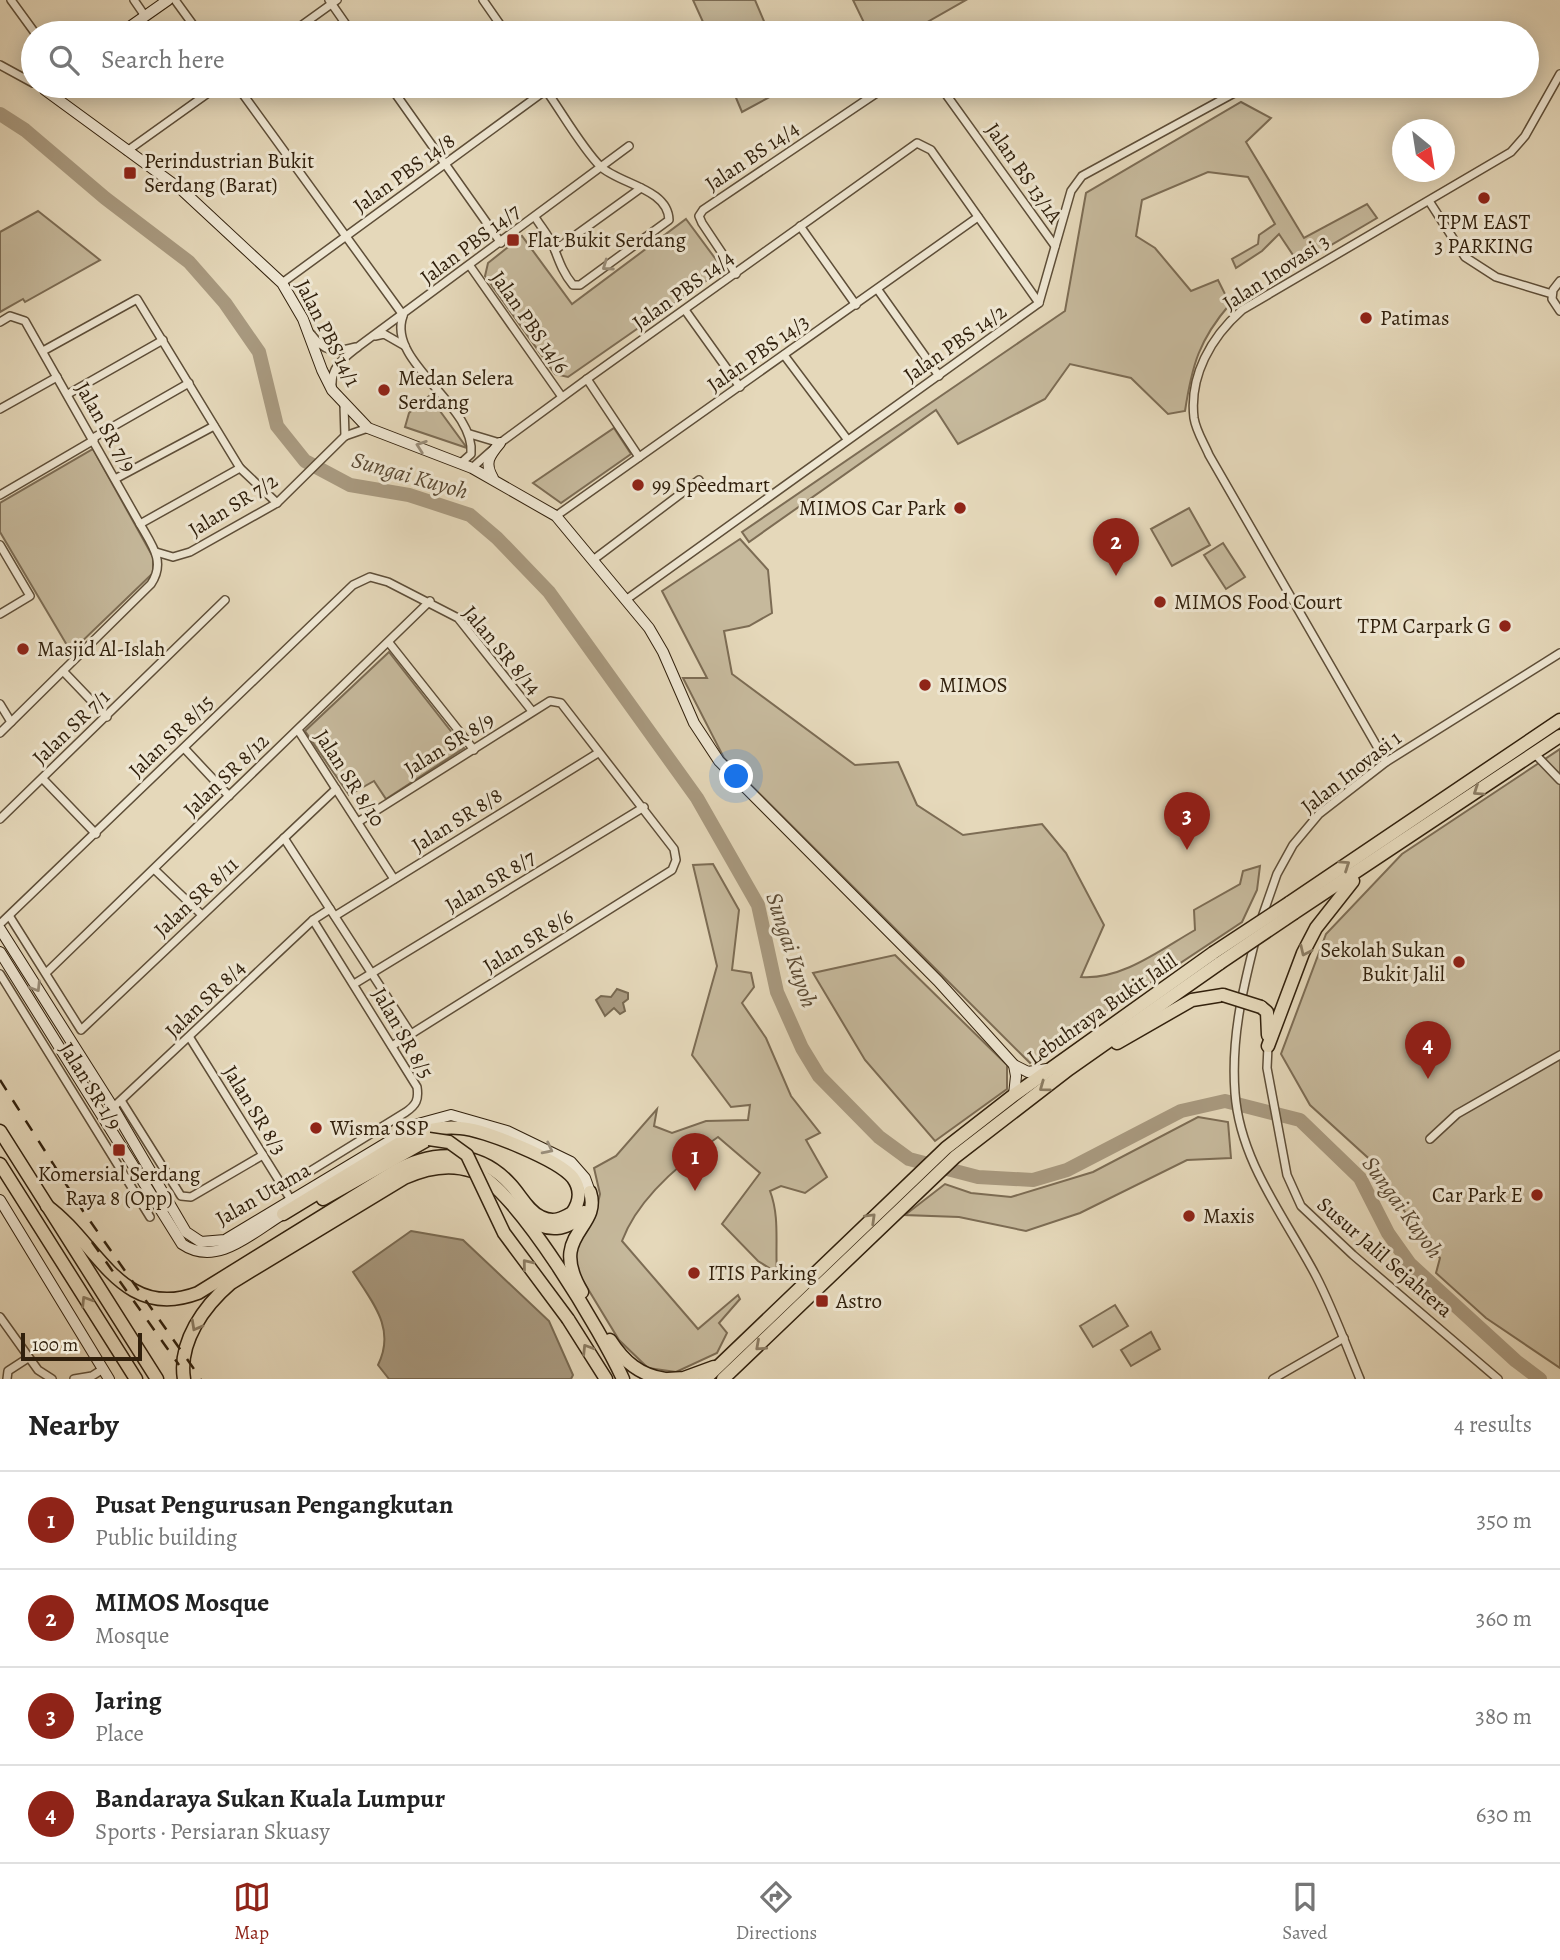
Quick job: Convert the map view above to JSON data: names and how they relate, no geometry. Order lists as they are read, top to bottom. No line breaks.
{"streets":{"highway":["Lebuhraya Bukit Jalil"],"street":["Jalan BS 14/4","Jalan PBS 14/8","Jalan BS 13/1A","Jalan PBS 14/7","Jalan Inovasi 3","Jalan PBS 14/4","Jalan PBS 14/6","Jalan PBS 14/1","Jalan PBS 14/2","Jalan PBS 14/3","Jalan SR 7/9","Jalan SR 7/2","Jalan SR 8/14","Jalan SR 7/1","Jalan SR 8/15","Jalan SR 8/9","Jalan Inovasi 1","Jalan SR 8/12","Jalan SR 8/10","Jalan SR 8/8","Jalan SR 8/7","Jalan SR 8/11","Jalan SR 8/6","Jalan SR 8/4","Jalan SR 8/5","Jalan SR 1/9","Jalan SR 8/3","Jalan Utama","Susur Jalil Sejahtera"]},"crossings":[["Jalan BS 14/4","Jalan PBS 14/4"],["Jalan PBS 14/8","Jalan PBS 14/1"],["Jalan PBS 14/7","Jalan PBS 14/6"],["Jalan PBS 14/7","Jalan PBS 14/1"],["Jalan Inovasi 3","Jalan Inovasi 1"],["Jalan PBS 14/4","Jalan PBS 14/6"],["Jalan PBS 14/4","Jalan PBS 14/1"],["Jalan PBS 14/4","Jalan PBS 14/3"],["Jalan PBS 14/1","Jalan PBS 14/2"],["Jalan PBS 14/1","Jalan PBS 14/3"],["Jalan PBS 14/1","Jalan SR 7/2"],["Jalan SR 7/9","Jalan SR 7/2"],["Jalan SR 8/14","Jalan SR 8/15"],["Jalan SR 8/14","Jalan SR 8/9"],["Jalan SR 8/14","Jalan SR 8/12"],["Jalan SR 8/9","Jalan SR 8/10"],["Jalan SR 8/9","Jalan SR 8/8"],["Jalan SR 8/12","Jalan SR 8/10"],["Jalan SR 8/12","Jalan SR 8/11"],["Jalan SR 8/10","Jalan SR 8/8"],["Jalan SR 8/10","Jalan SR 8/11"],["Jalan SR 8/8","Jalan SR 8/4"],["Jalan SR 8/8","Jalan SR 8/5"],["Jalan SR 8/7","Jalan SR 8/6"],["Jalan SR 8/7","Jalan SR 8/5"],["Jalan SR 8/11","Jalan SR 8/5"],["Jalan SR 8/6","Jalan SR 8/5"],["Jalan SR 8/4","Jalan SR 8/5"],["Jalan SR 8/4","Jalan SR 8/3"],["Jalan SR 8/4","Jalan Utama"],["Jalan SR 8/5","Jalan SR 8/3"],["Jalan SR 8/3","Jalan Utama"]],"water":["Sungai Kuyoh"],"places":{"transit":["Perindustrian Bukit Serdang (Barat)","Flat Bukit Serdang","Komersial Serdang Raya 8 (Opp)","Astro"],"other":["TPM EAST 3 PARKING","Patimas","Medan Selera Serdang","99 Speedmart","MIMOS Car Park","MIMOS Food Court","TPM Carpark G","Masjid Al-Islah","MIMOS","Sekolah Sukan Bukit Jalil","Wisma SSP","Car Park E","Maxis","ITIS Parking"]},"scale_bar":"100 m","north":"bottom right","page":{"search":"Search here","pins":["2","3","4","1"],"scale":"100 m","heading":["Nearby","4 results"],"list":[{"mark":"1","name":"Pusat Pengurusan Pengangkutan","note":"Public building","value":"350 m"},{"mark":"2","name":"MIMOS Mosque","note":"Mosque","value":"360 m"},{"mark":"3","name":"Jaring","note":"Place","value":"380 m"},{"mark":"4","name":"Bandaraya Sukan Kuala Lumpur","note":"Sports · Persiaran Skuasy","value":"630 m"}],"nav":["Map","Directions","Saved"]}}
